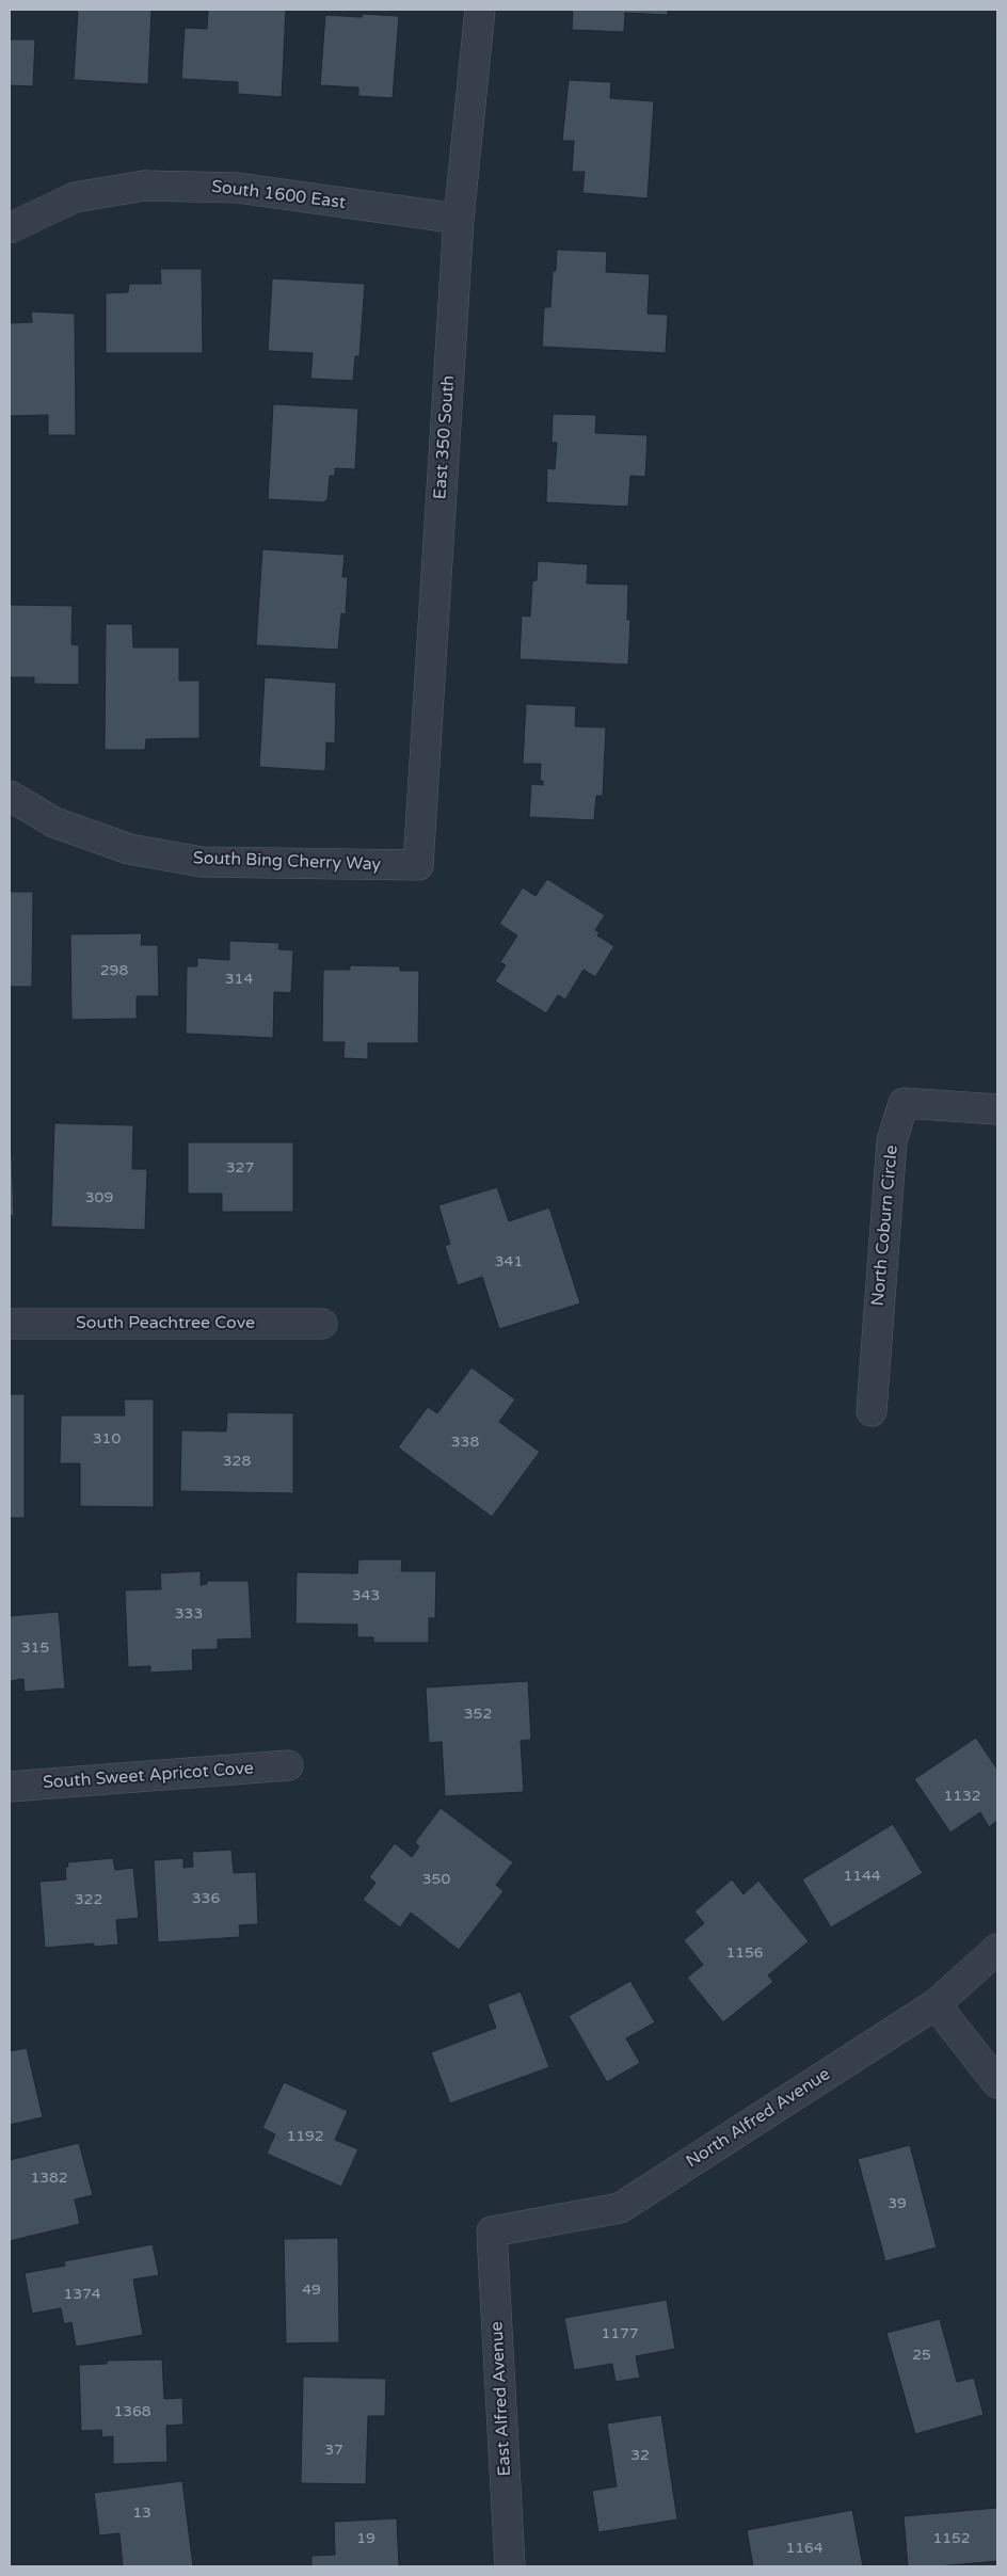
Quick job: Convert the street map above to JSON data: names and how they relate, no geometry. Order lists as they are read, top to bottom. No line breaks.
{"streets":{"street":["South 1600 East","East 350 South","South Bing Cherry Way","North Coburn Circle","South Peachtree Cove","South Sweet Apricot Cove","North Alfred Avenue","East Alfred Avenue"]},"crossings":[["South 1600 East","East 350 South"],["East 350 South","South Bing Cherry Way"],["North Alfred Avenue","East Alfred Avenue"]],"house_numbers":["298","314","327","309","341","310","338","328","343","333","315","352","1132","1144","350","336","322","1156","1192","1382","39","49","1374","1177","25","1368","37","32","13","19","1152","1164"]}
